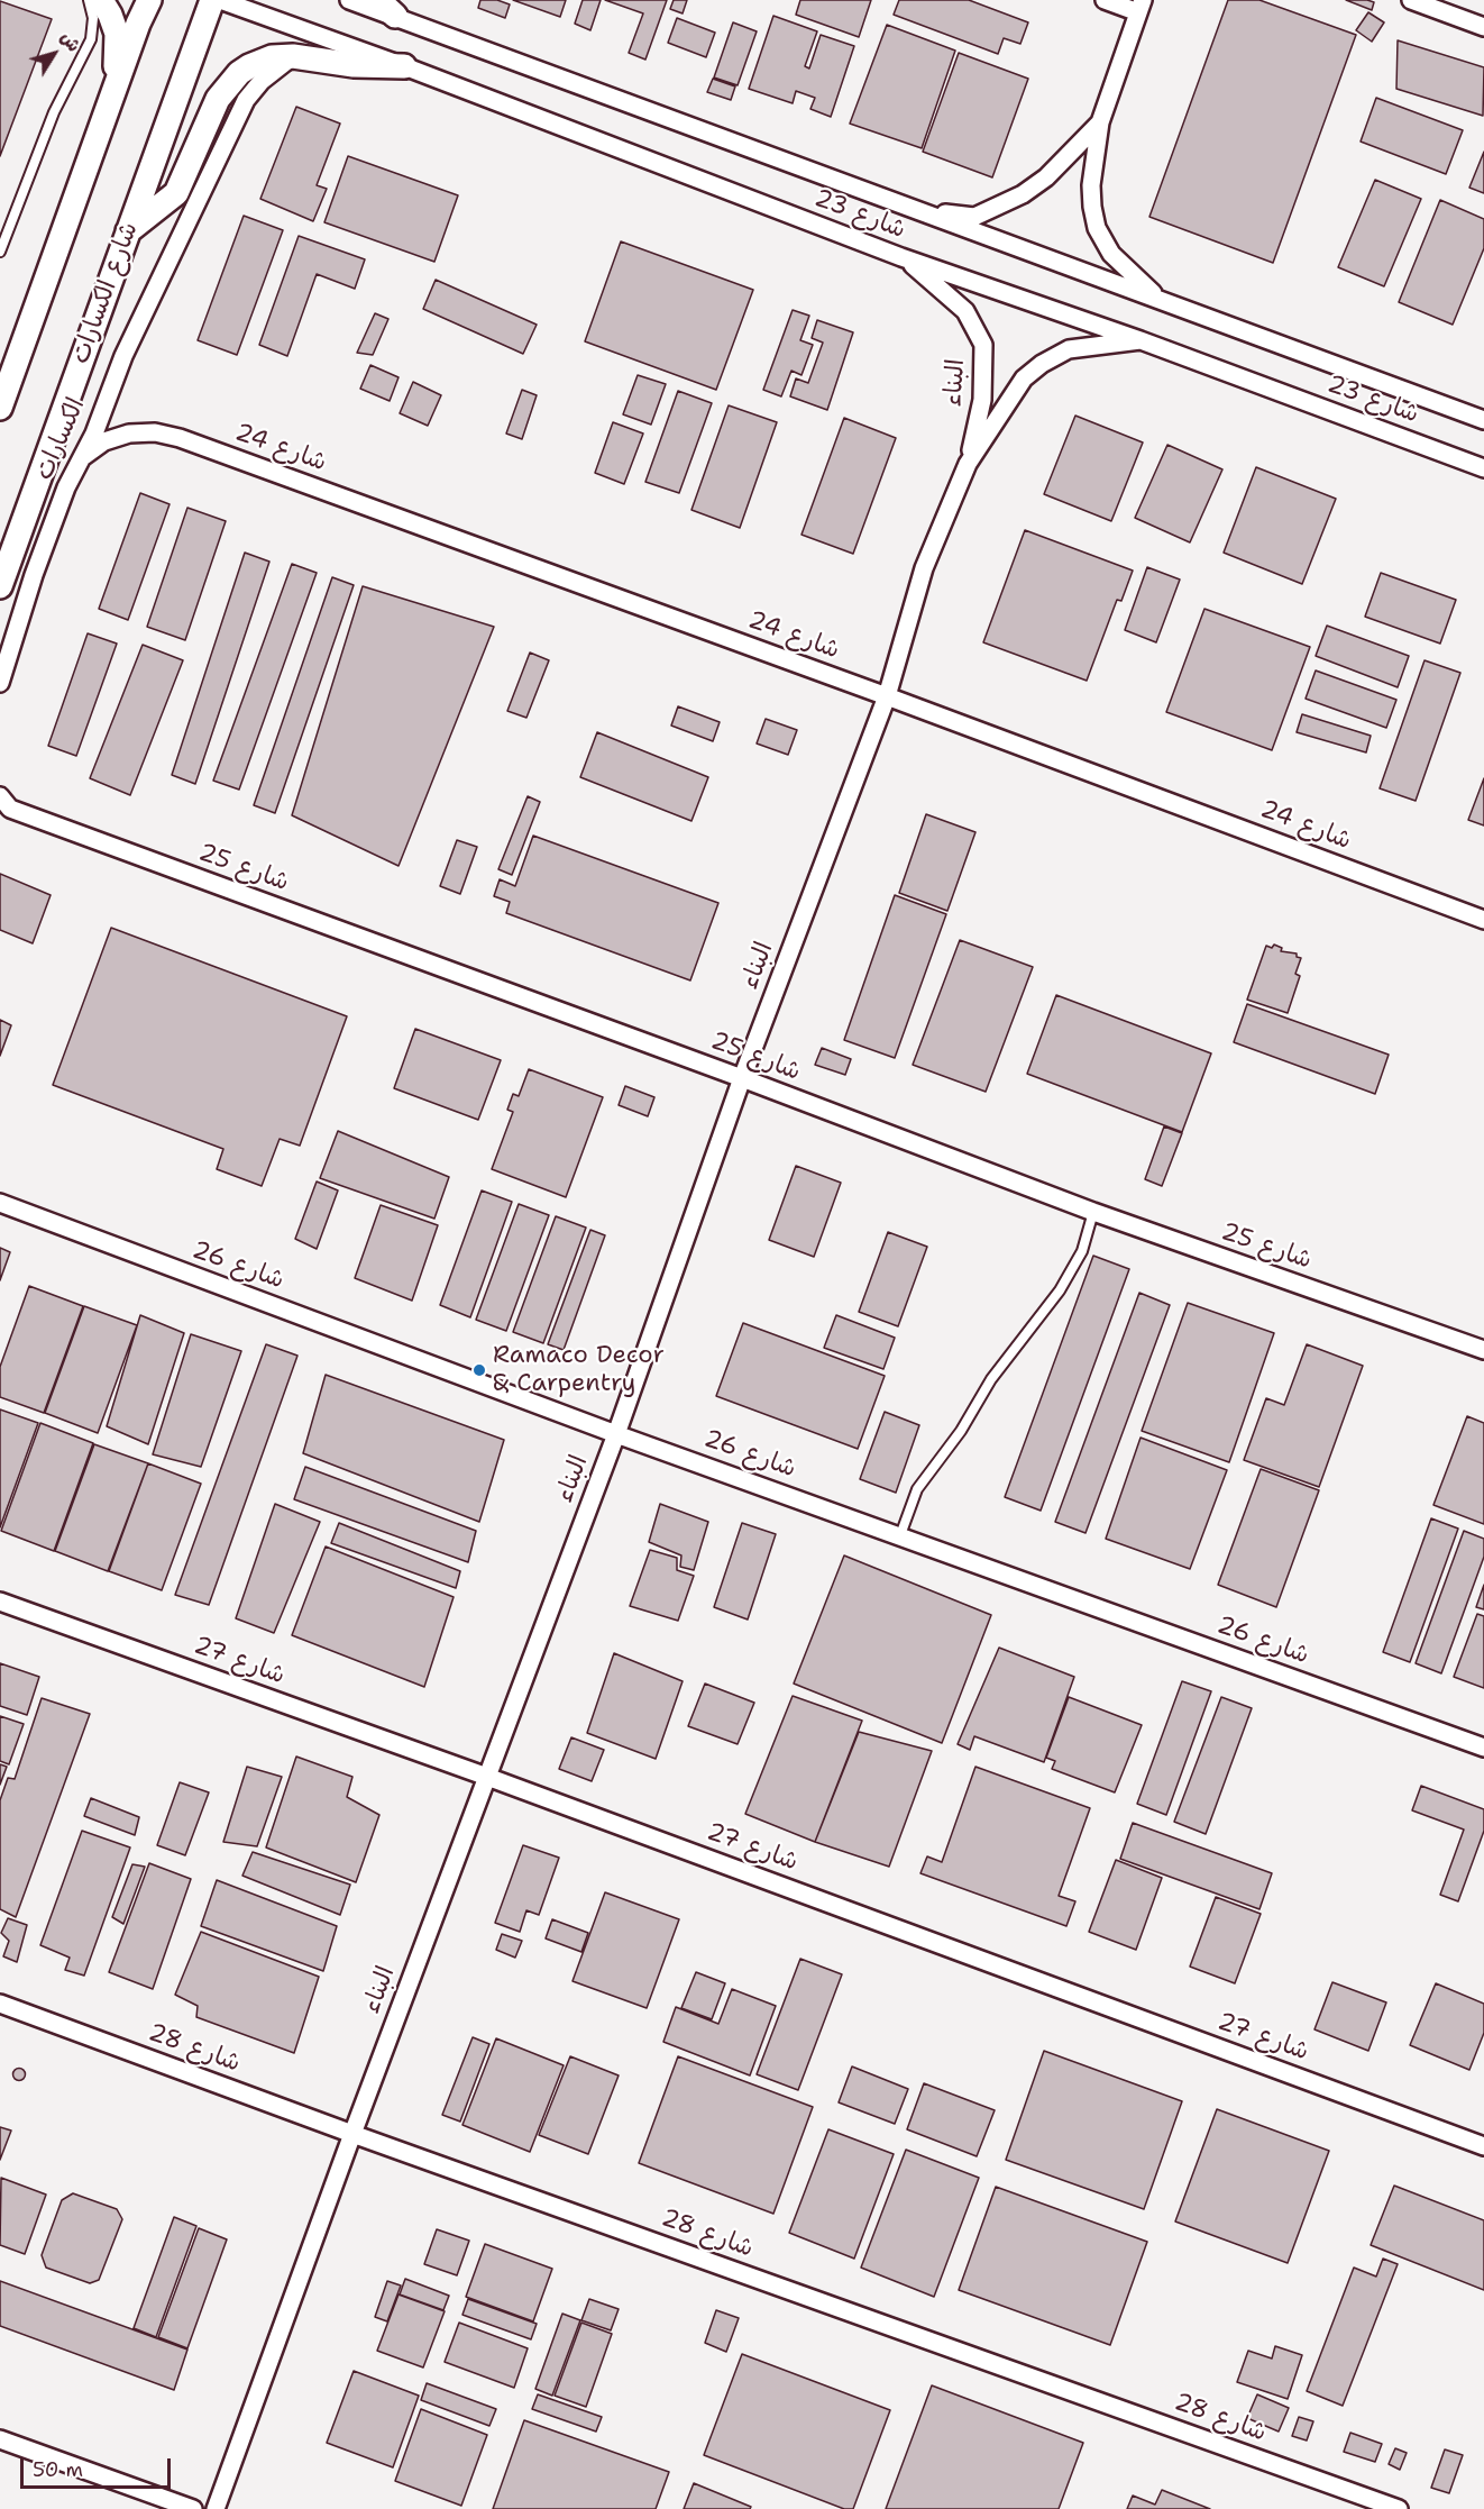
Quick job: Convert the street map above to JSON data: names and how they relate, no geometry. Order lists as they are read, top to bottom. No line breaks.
{"streets":{"street":["شارع 23","شارع الكسارات","البناء","الكسارات","شارع 24","شارع 25","شارع 26","شارع 27","شارع 28"]},"crossings":[["شارع 23","البناء"],["البناء","شارع 24"],["البناء","شارع 25"],["البناء","شارع 26"],["البناء","شارع 27"],["البناء","شارع 28"],["الكسارات","شارع 24"]],"places":["Ramaco Decor & Carpentry"],"scale_bar":"50 m","north":"top right"}
